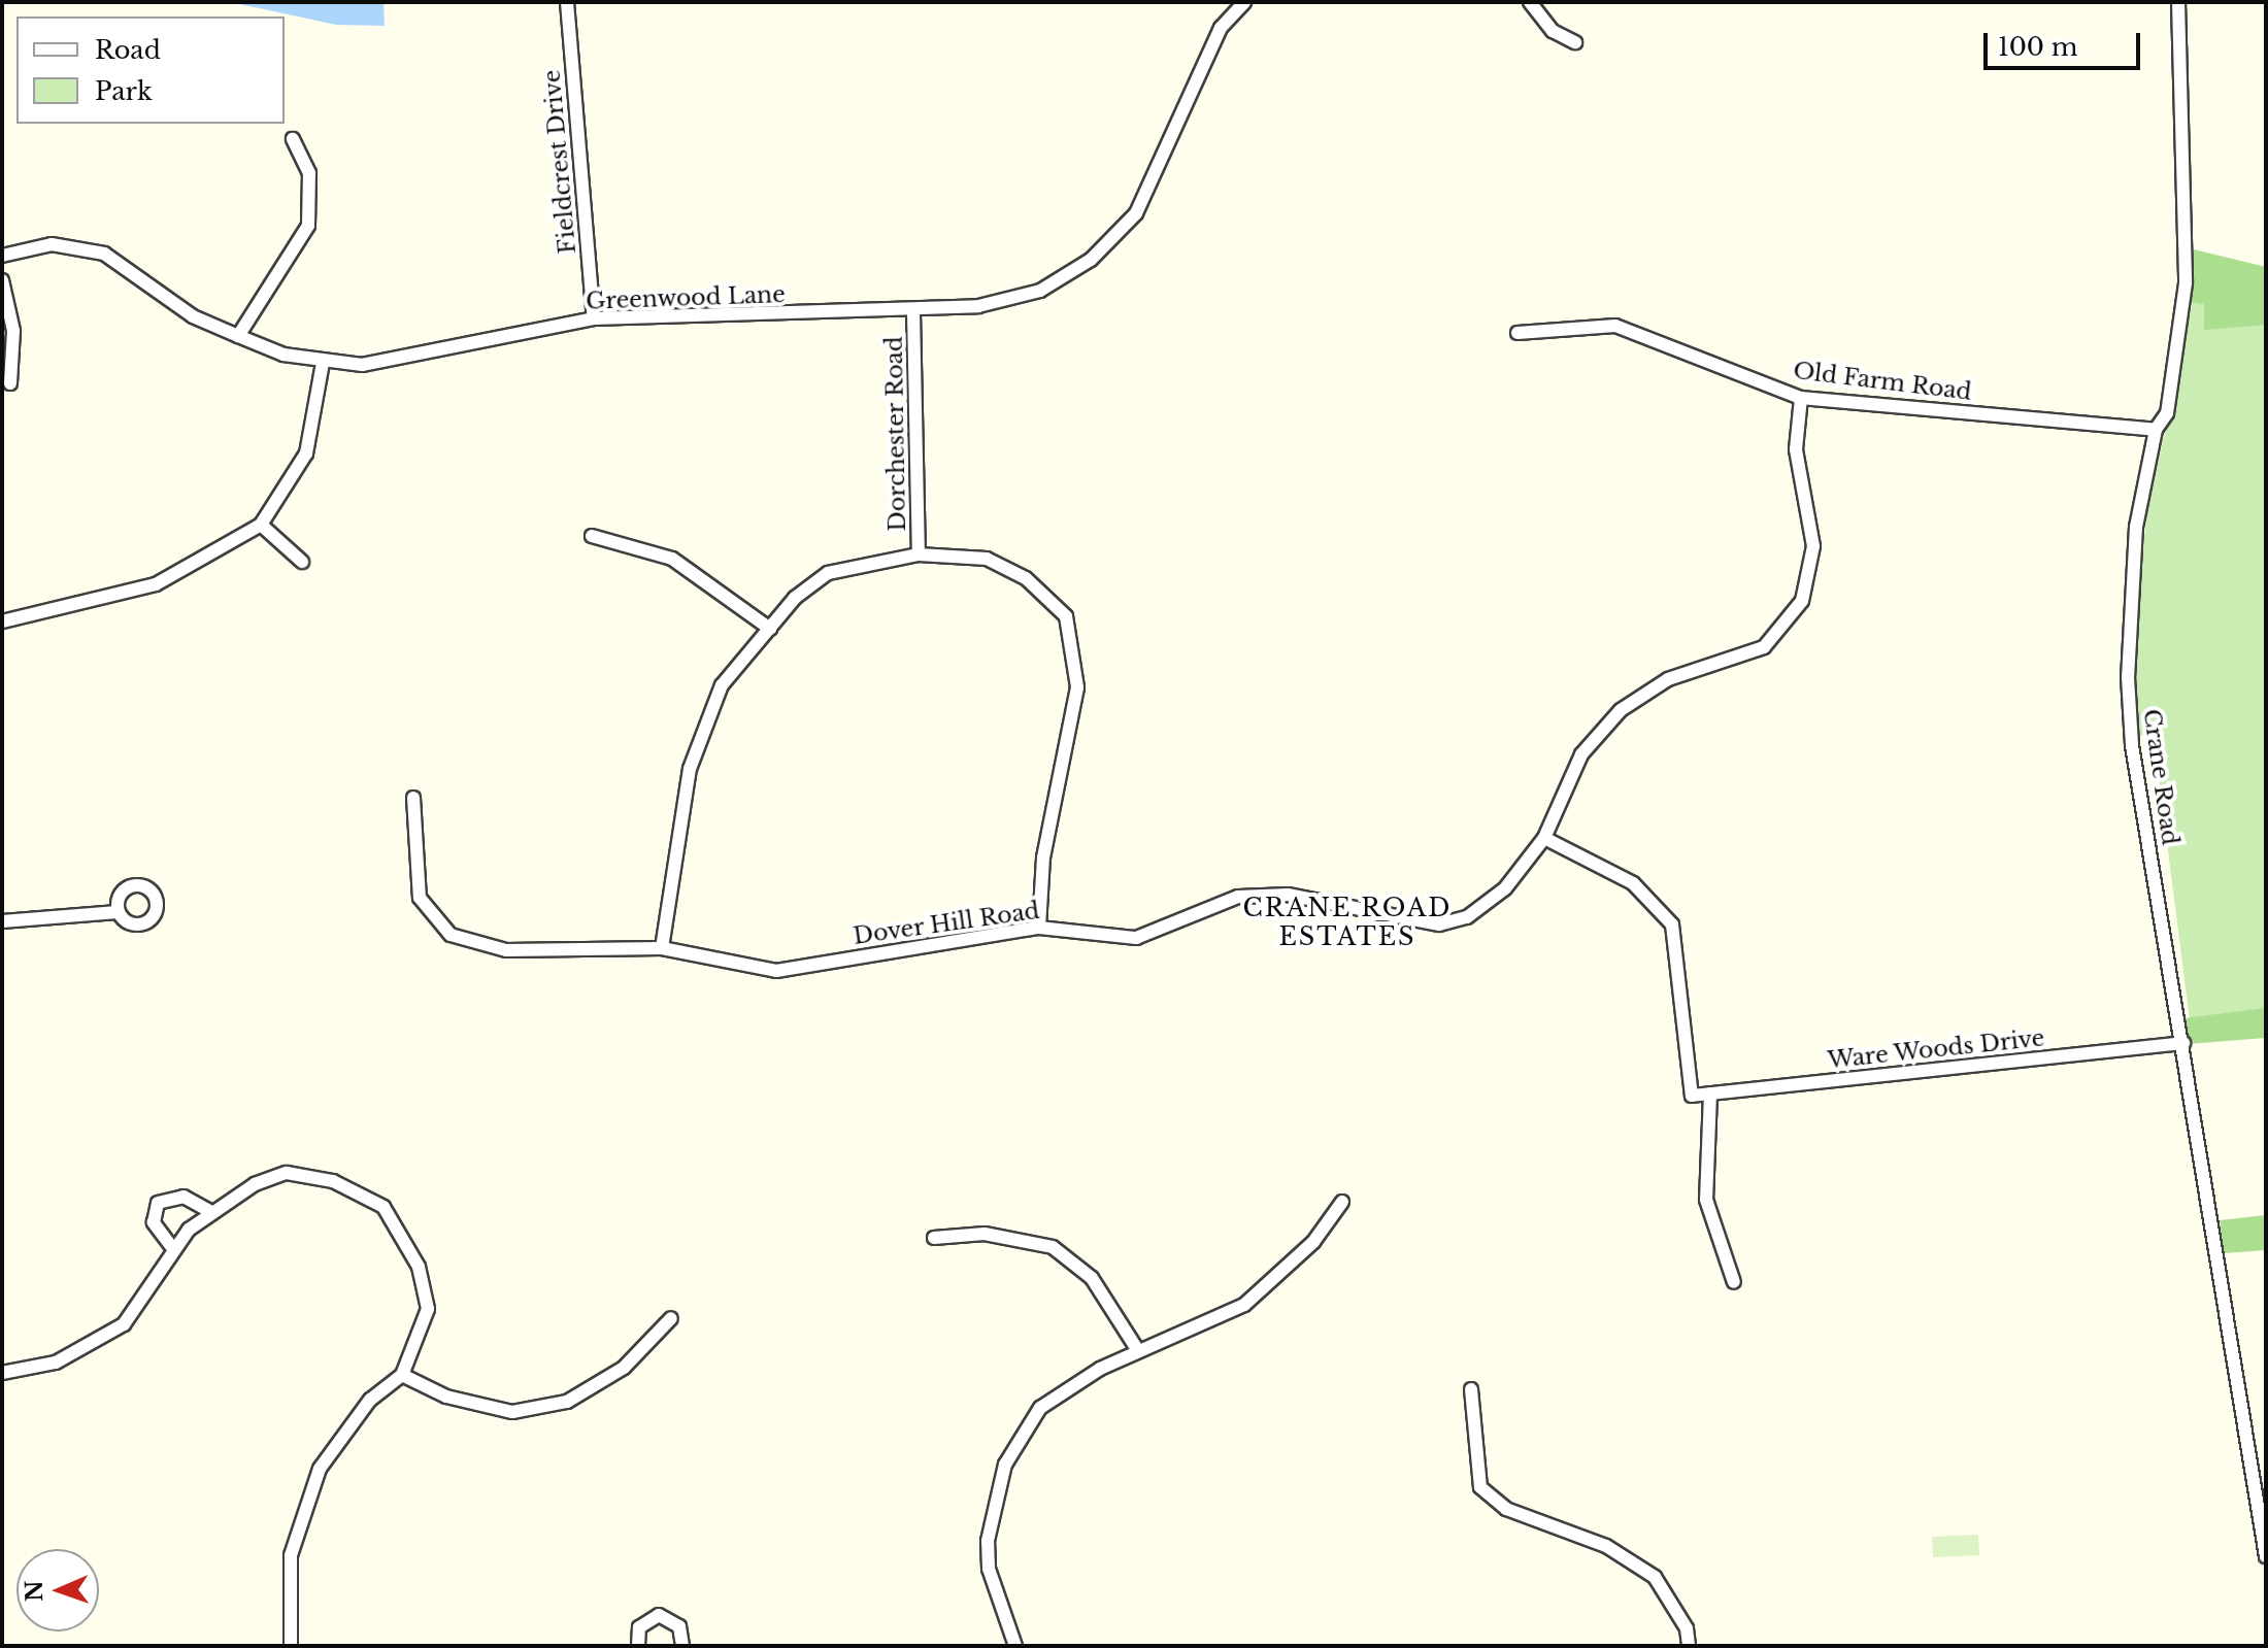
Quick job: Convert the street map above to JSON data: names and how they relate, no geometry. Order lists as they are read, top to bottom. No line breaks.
{"streets":{"street":["Fieldcrest Drive","Greenwood Lane","Old Farm Road","Dorchester Road","Crane Road","Dover Hill Road","Ware Woods Drive"]},"crossings":[["Fieldcrest Drive","Greenwood Lane"],["Greenwood Lane","Dorchester Road"],["Old Farm Road","Crane Road"],["Old Farm Road","Dover Hill Road"],["Crane Road","Ware Woods Drive"],["Dover Hill Road","Ware Woods Drive"]],"districts":["CRANE ROAD ESTATES"],"legend":["Road","Park"],"scale_bar":"100 m","north":"left"}
